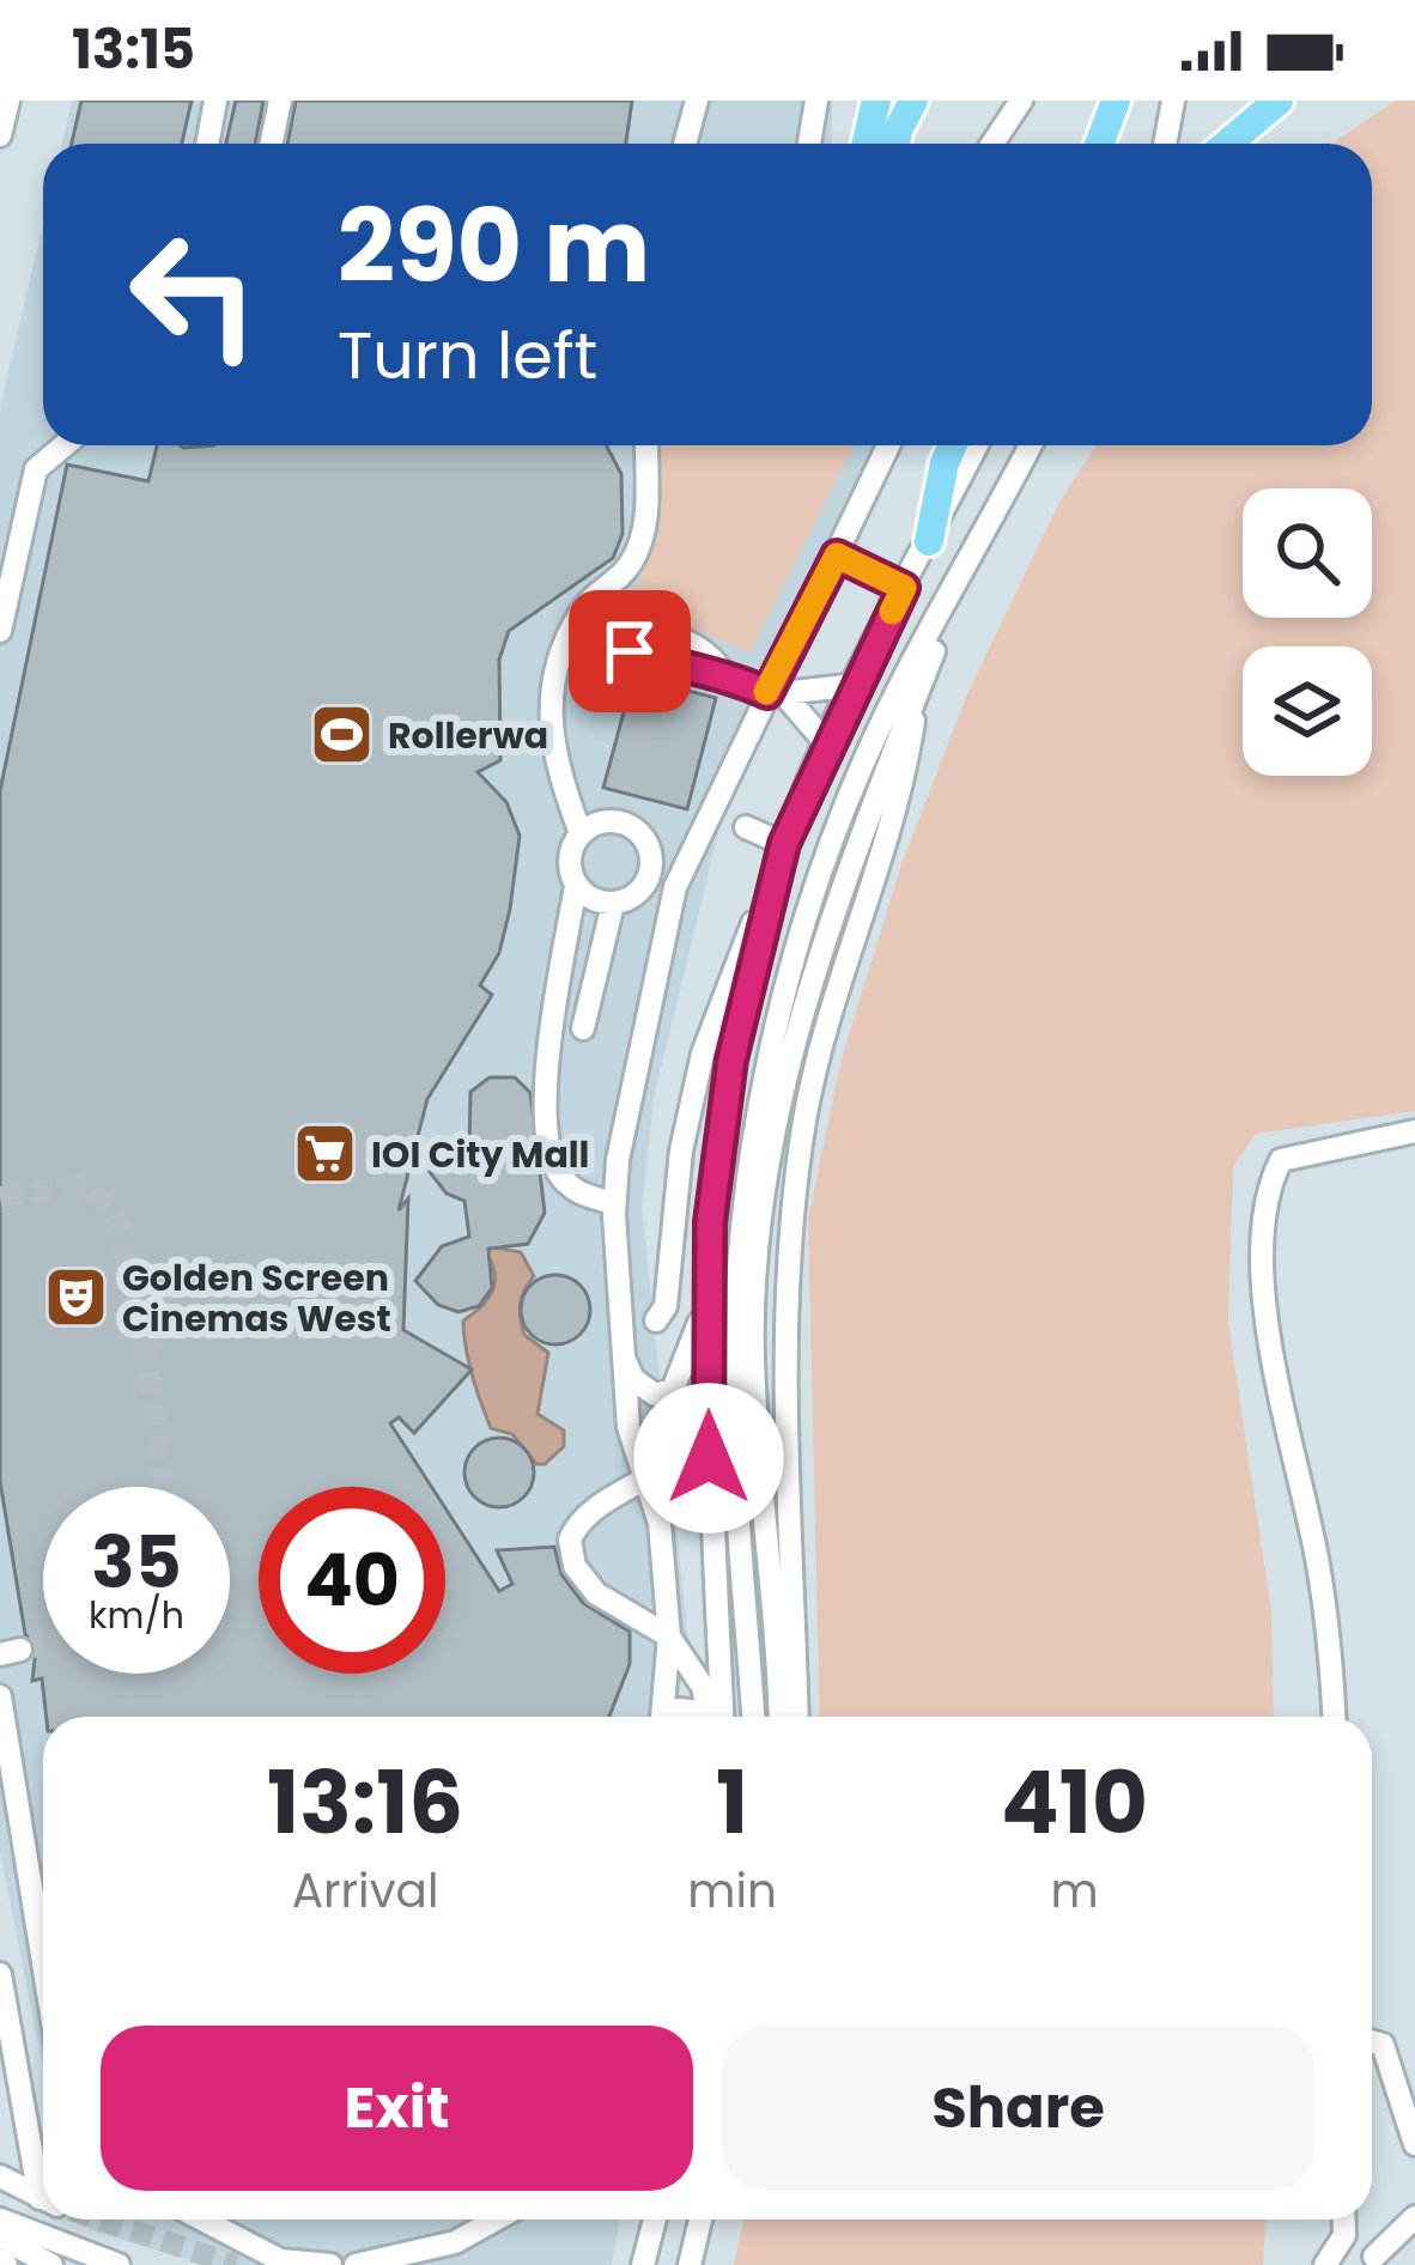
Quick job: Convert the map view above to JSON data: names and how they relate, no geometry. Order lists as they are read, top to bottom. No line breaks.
{"places":{"sports":["Rollerwa"],"supermarket":["IOI City Mall"],"theatre":["Golden Screen Cinemas West"]},"page":{"status":"13:15","turn":["290 m","Turn left"],"speed":"35 km/h","limit":"40","eta":["13:16","Arrival","1","min","410","m"],"buttons":["Exit","Share"]}}
